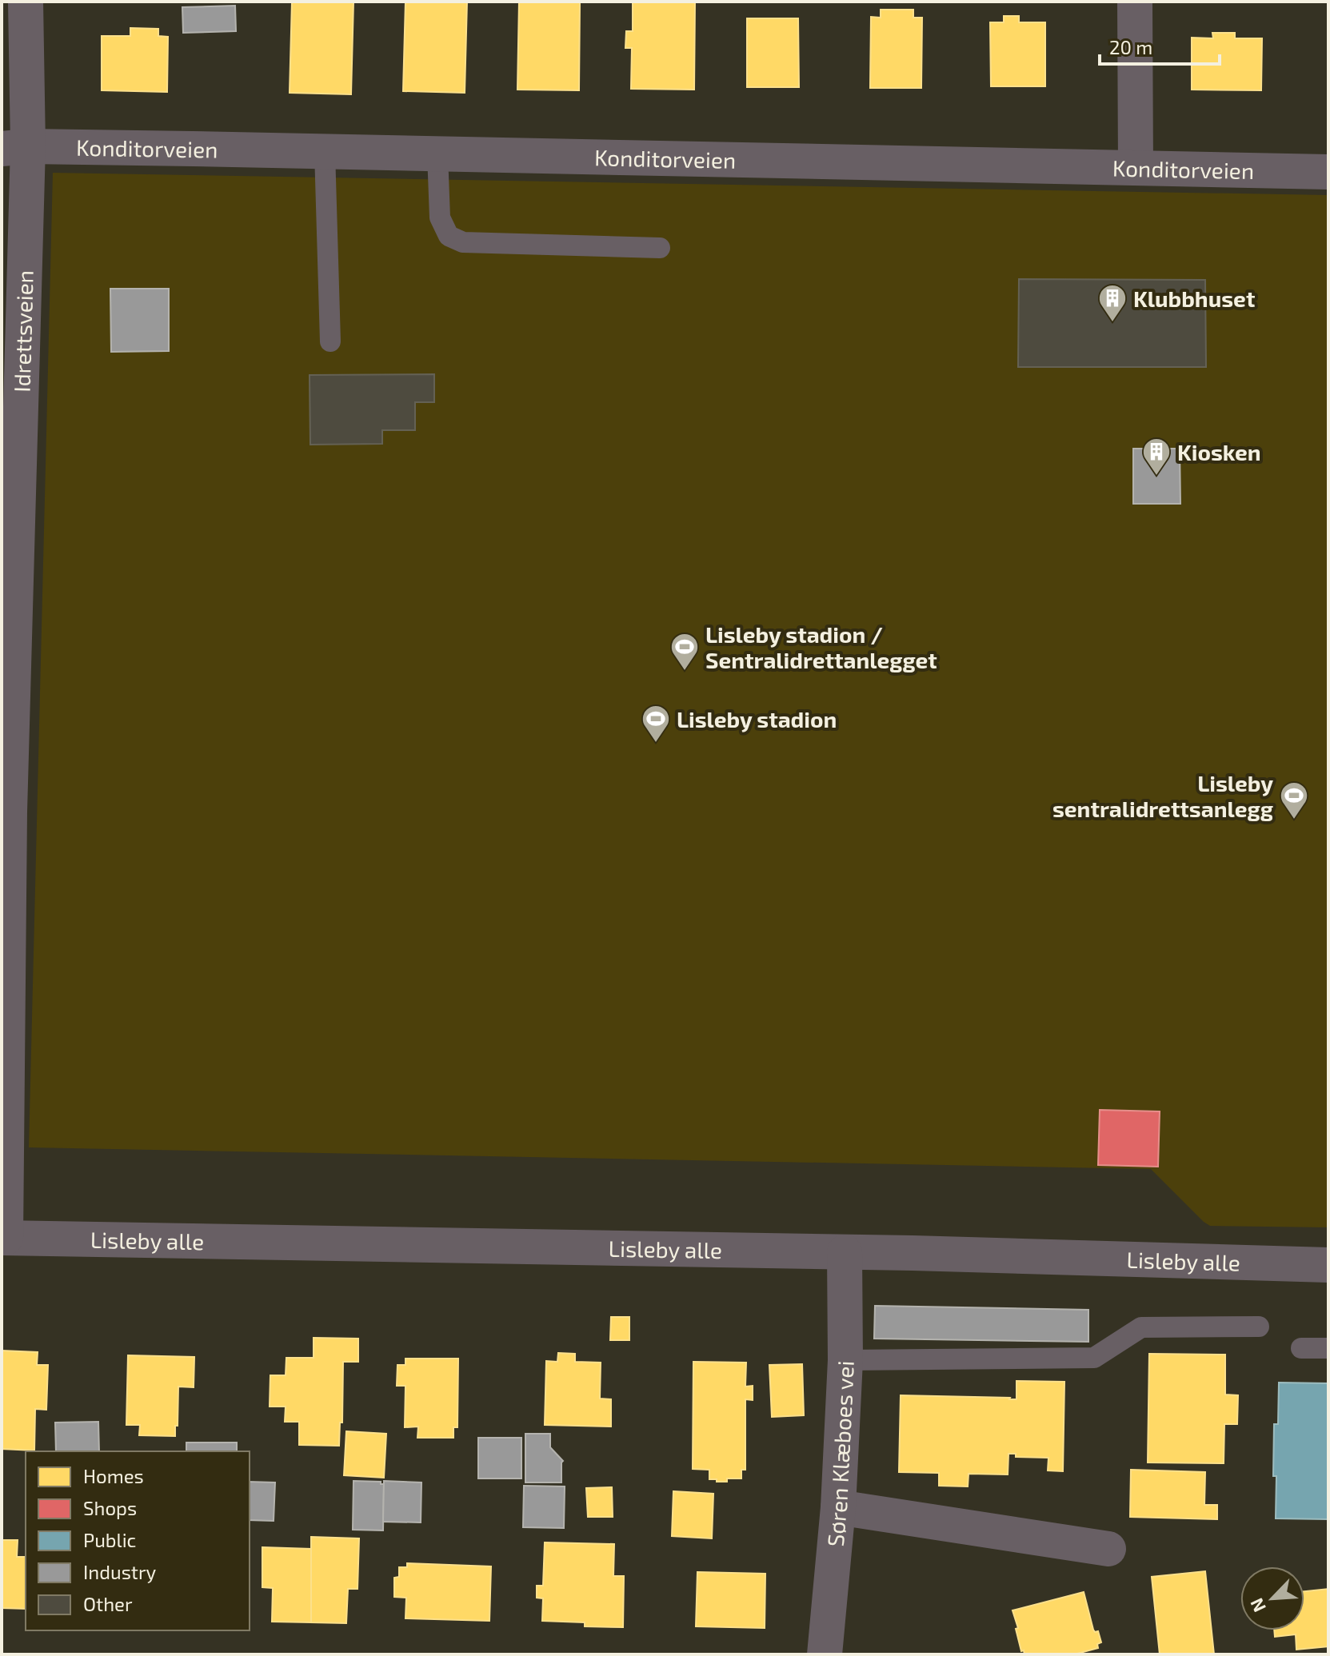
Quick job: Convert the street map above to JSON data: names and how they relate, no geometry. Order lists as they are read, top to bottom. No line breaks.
{"streets":{"street":["Konditorveien","Idrettsveien","Lisleby alle","Søren Klæboes vei"]},"crossings":[["Konditorveien","Idrettsveien"],["Idrettsveien","Lisleby alle"],["Lisleby alle","Søren Klæboes vei"]],"places":{"building":["Klubbhuset","Kiosken"],"sports":["Lisleby stadion / Sentralidrettanlegget","Lisleby stadion","Lisleby sentralidrettsanlegg"]},"legend":["Homes","Shops","Public","Industry","Other"],"scale_bar":"20 m","north":"bottom left"}
